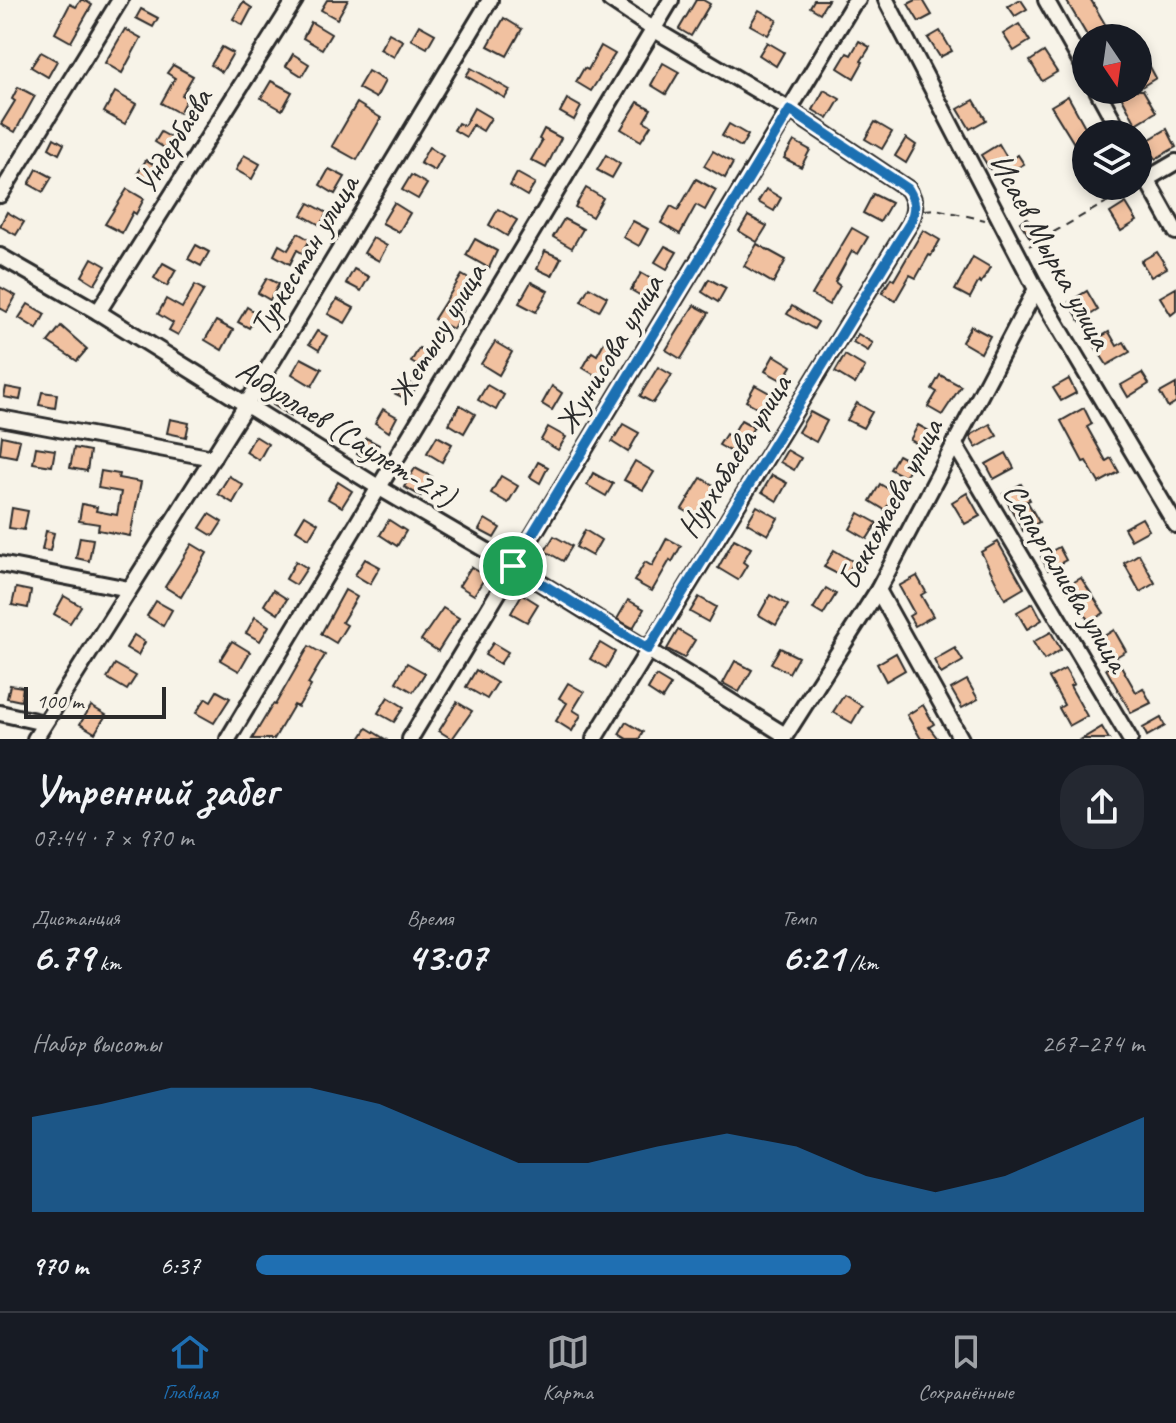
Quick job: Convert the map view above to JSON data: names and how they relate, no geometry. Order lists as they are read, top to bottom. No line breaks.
{"streets":{"street":["Ундербаева","Исаев Мырка улица","Туркестан улица","Жетысу улица","Жунисова улица","Абдуллаев (Саулет-27)","Нурхабаева улица","Беккожаева улица","Сапаргалиева улица"]},"crossings":[["Ундербаева","Абдуллаев (Саулет-27)"],["Исаев Мырка улица","Беккожаева улица"],["Туркестан улица","Абдуллаев (Саулет-27)"],["Жетысу улица","Абдуллаев (Саулет-27)"],["Жунисова улица","Абдуллаев (Саулет-27)"],["Абдуллаев (Саулет-27)","Нурхабаева улица"],["Абдуллаев (Саулет-27)","Беккожаева улица"],["Беккожаева улица","Сапаргалиева улица"]],"scale_bar":"100 m","north":"bottom","page":{"scale":"100 m","heading":["Утренний забег","07:44 · 7 × 970 m"],"stats":[["Дистанция","6.79 km"],["Время","43:07"],["Темп","6:21 /km"]],"chart":["Набор высоты","267–274 m"],"list":[{"name":"970 m","note":"6:37"}],"tabs":["Главная","Карта","Сохранённые"]}}
